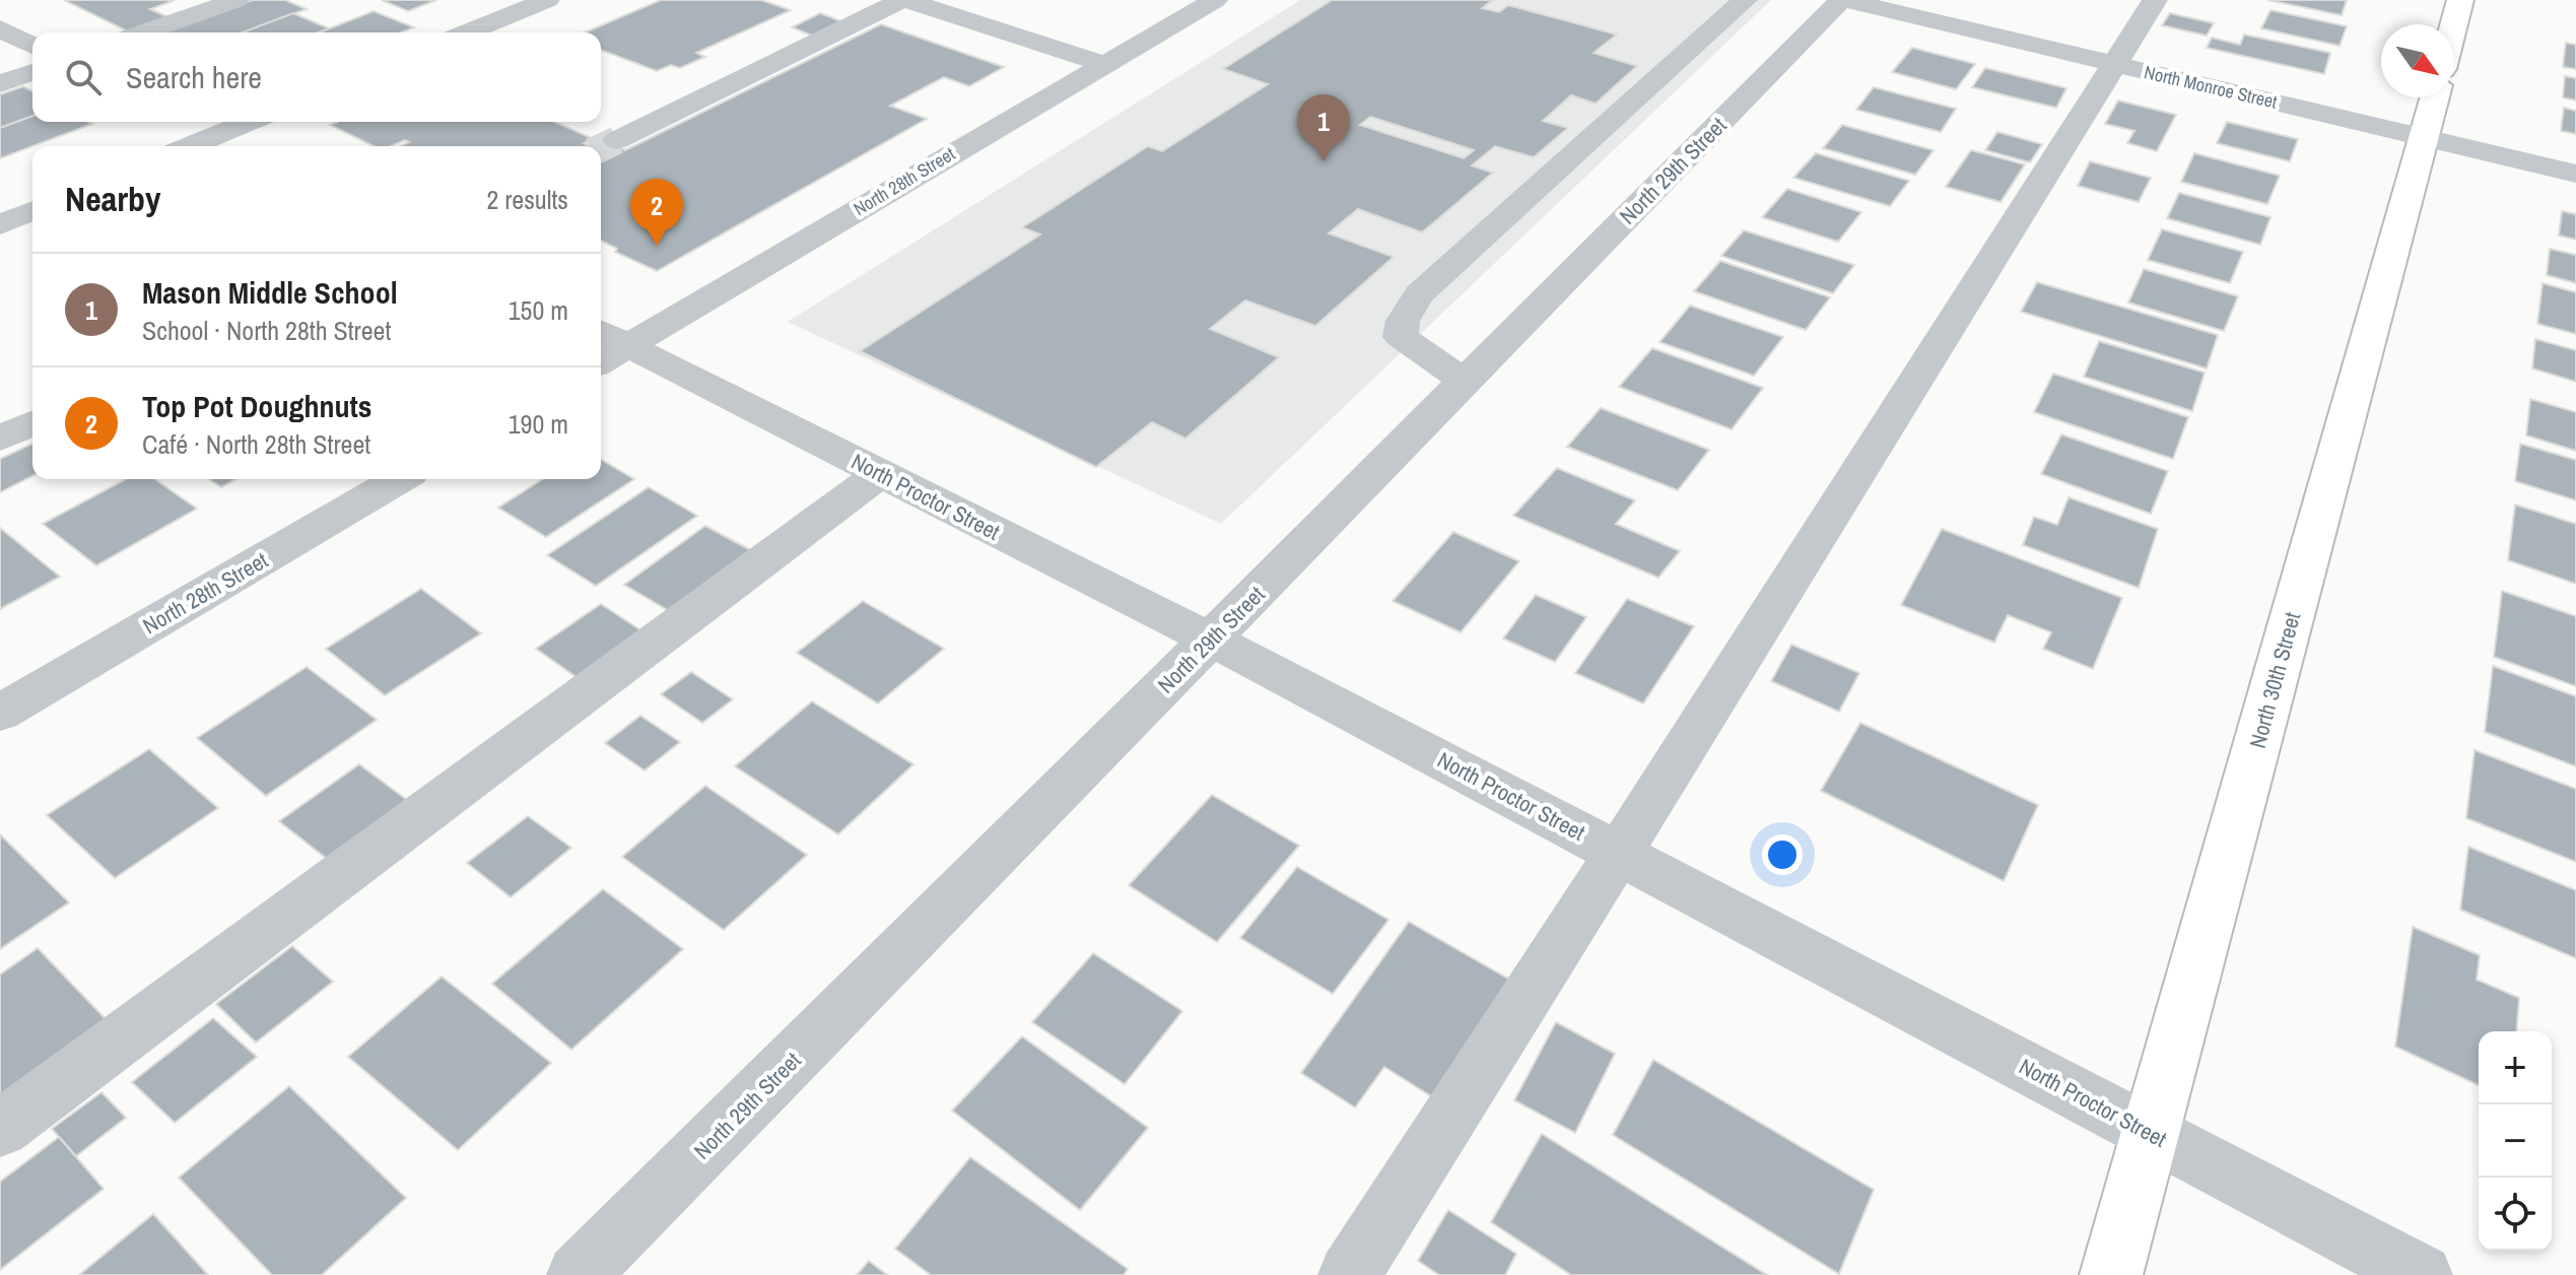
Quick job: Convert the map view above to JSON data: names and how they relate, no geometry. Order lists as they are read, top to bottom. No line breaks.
{"streets":{"main road":["North 30th Street"],"street":["North Monroe Street","North 29th Street","North 28th Street","North Proctor Street"]},"crossings":[["North Monroe Street","North 29th Street"],["North Monroe Street","North 30th Street"],["North 29th Street","North Proctor Street"],["North 28th Street","North Proctor Street"],["North Proctor Street","North 30th Street"]],"north":"bottom right","page":{"search":"Search here","pins":["1","2"],"heading":["Nearby","2 results"],"list":[{"mark":"1","name":"Mason Middle School","note":"School · North 28th Street","value":"150 m"},{"mark":"2","name":"Top Pot Doughnuts","note":"Café · North 28th Street","value":"190 m"}],"map_buttons":["+","−"]}}
